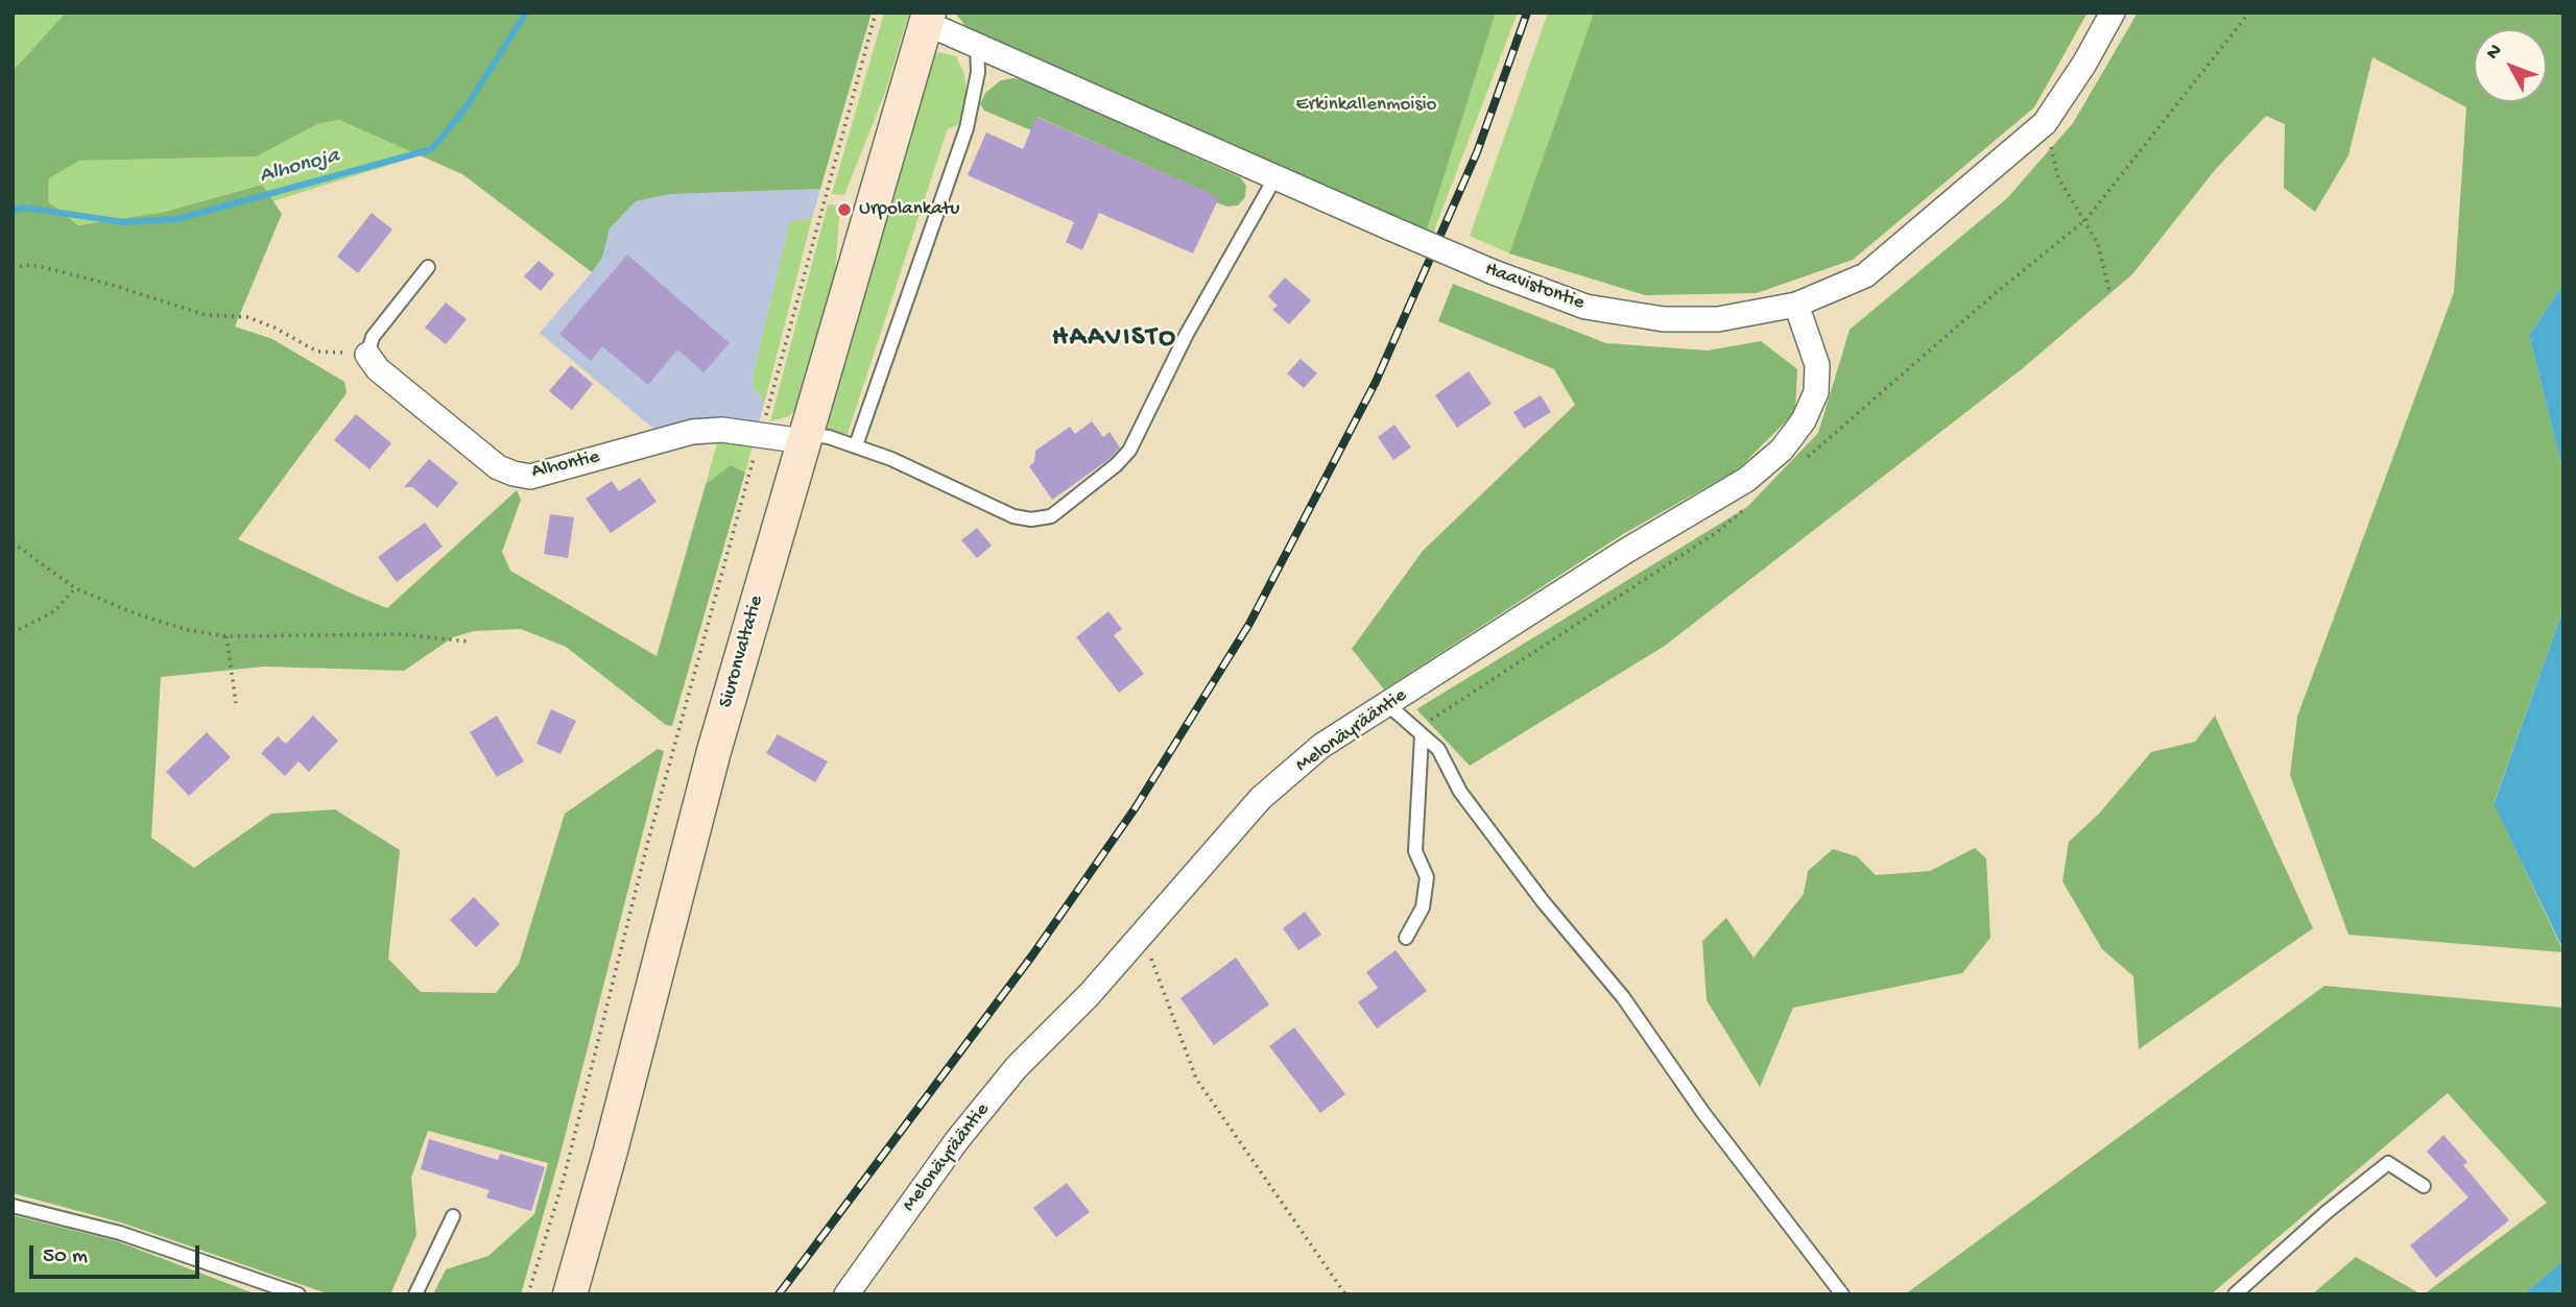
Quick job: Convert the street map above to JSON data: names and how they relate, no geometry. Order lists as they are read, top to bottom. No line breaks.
{"streets":{"street":["Haavistontie","Alhontie","Siuronvaltatie","Melonäyrääntie"]},"crossings":[["Haavistontie","Siuronvaltatie"],["Haavistontie","Melonäyrääntie"],["Alhontie","Siuronvaltatie"]],"districts":["HAAVISTO"],"water":["Alhonoja"],"parks":["Erkinkallenmoisio"],"places":["Urpolankatu"],"scale_bar":"50 m","north":"top left"}
